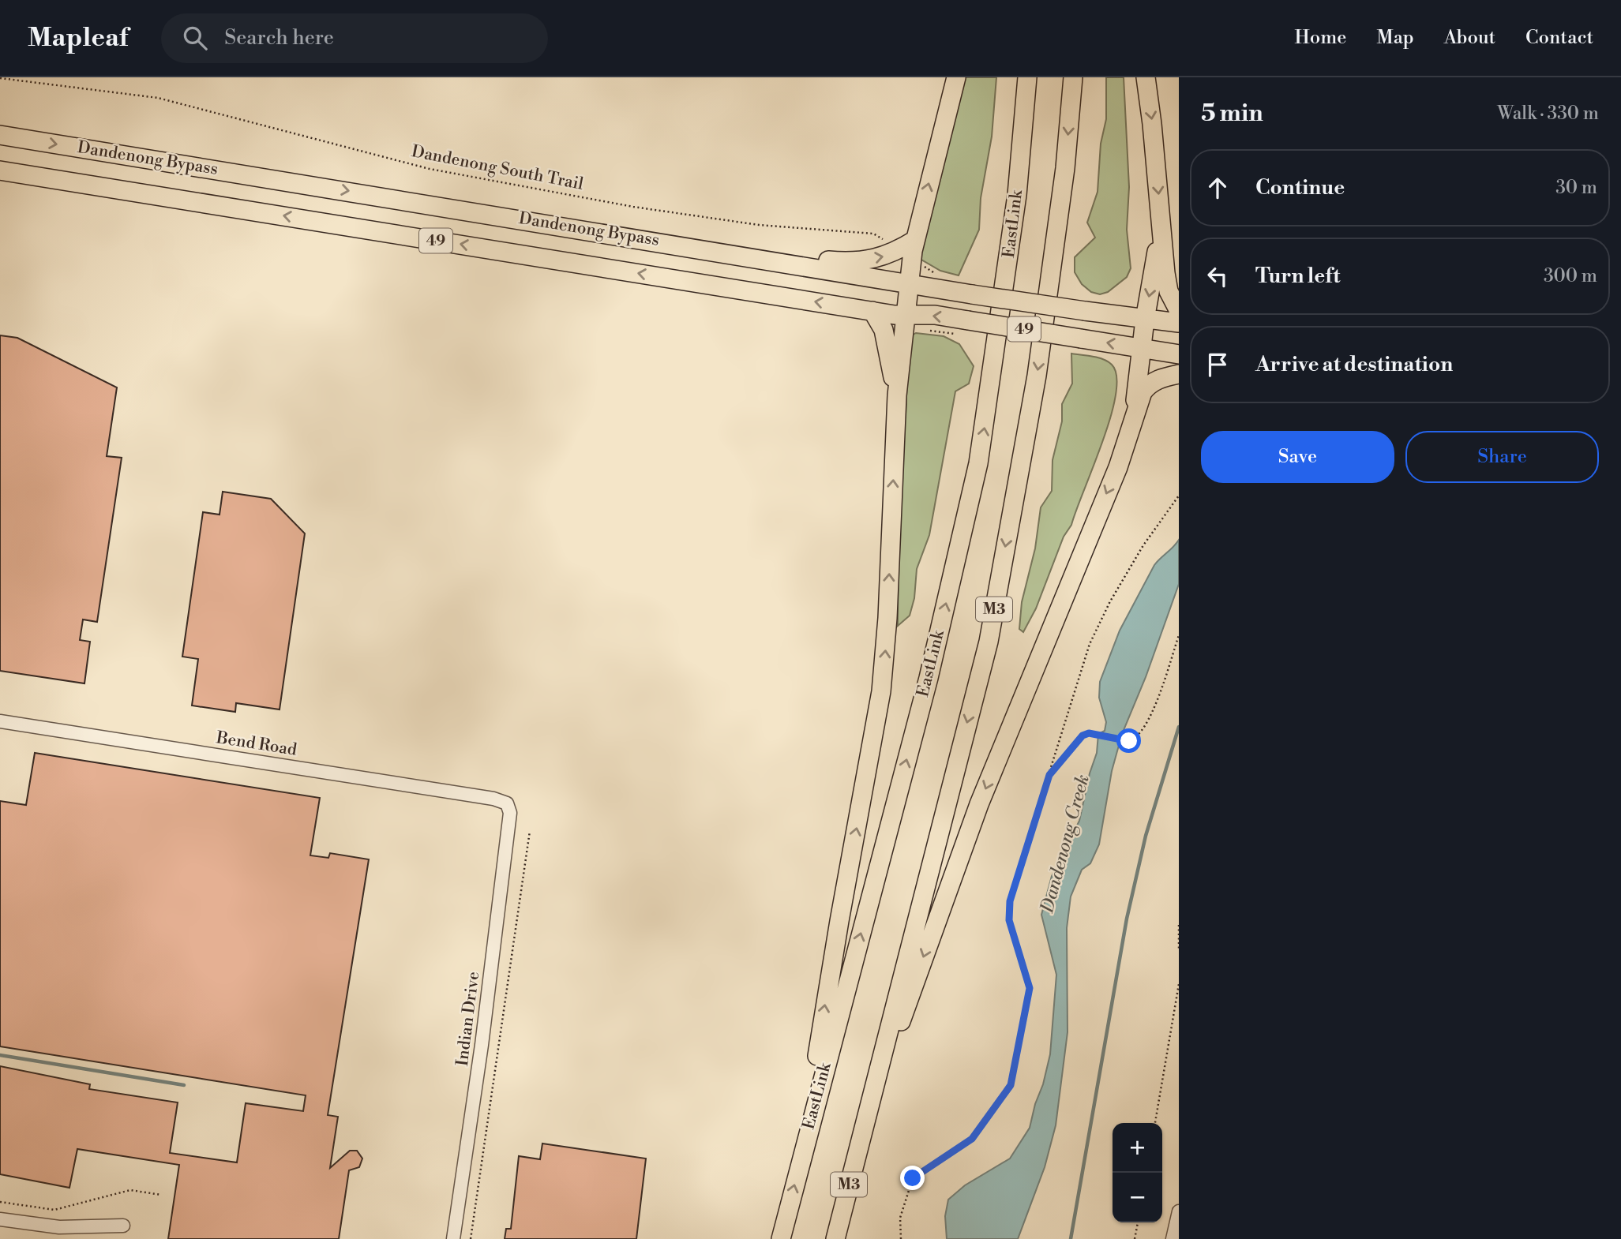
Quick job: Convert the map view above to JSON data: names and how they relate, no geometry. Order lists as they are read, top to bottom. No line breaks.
{"streets":{"highway":["Dandenong Bypass","EastLink","49","M3"],"street":["Bend Road","Indian Drive"],"path":["Dandenong South Trail"]},"crossings":[["Bend Road","Indian Drive"]],"water":["Dandenong Creek"],"page":{"header":"Mapleaf","search":"Search here","nav":["Home","Map","About","Contact"],"heading":["5 min","Walk · 330 m"],"list":[["Continue","30 m"],["Turn left","300 m"],"Arrive at destination"],"buttons":["Save","Share"],"map_buttons":["+","−"]}}
